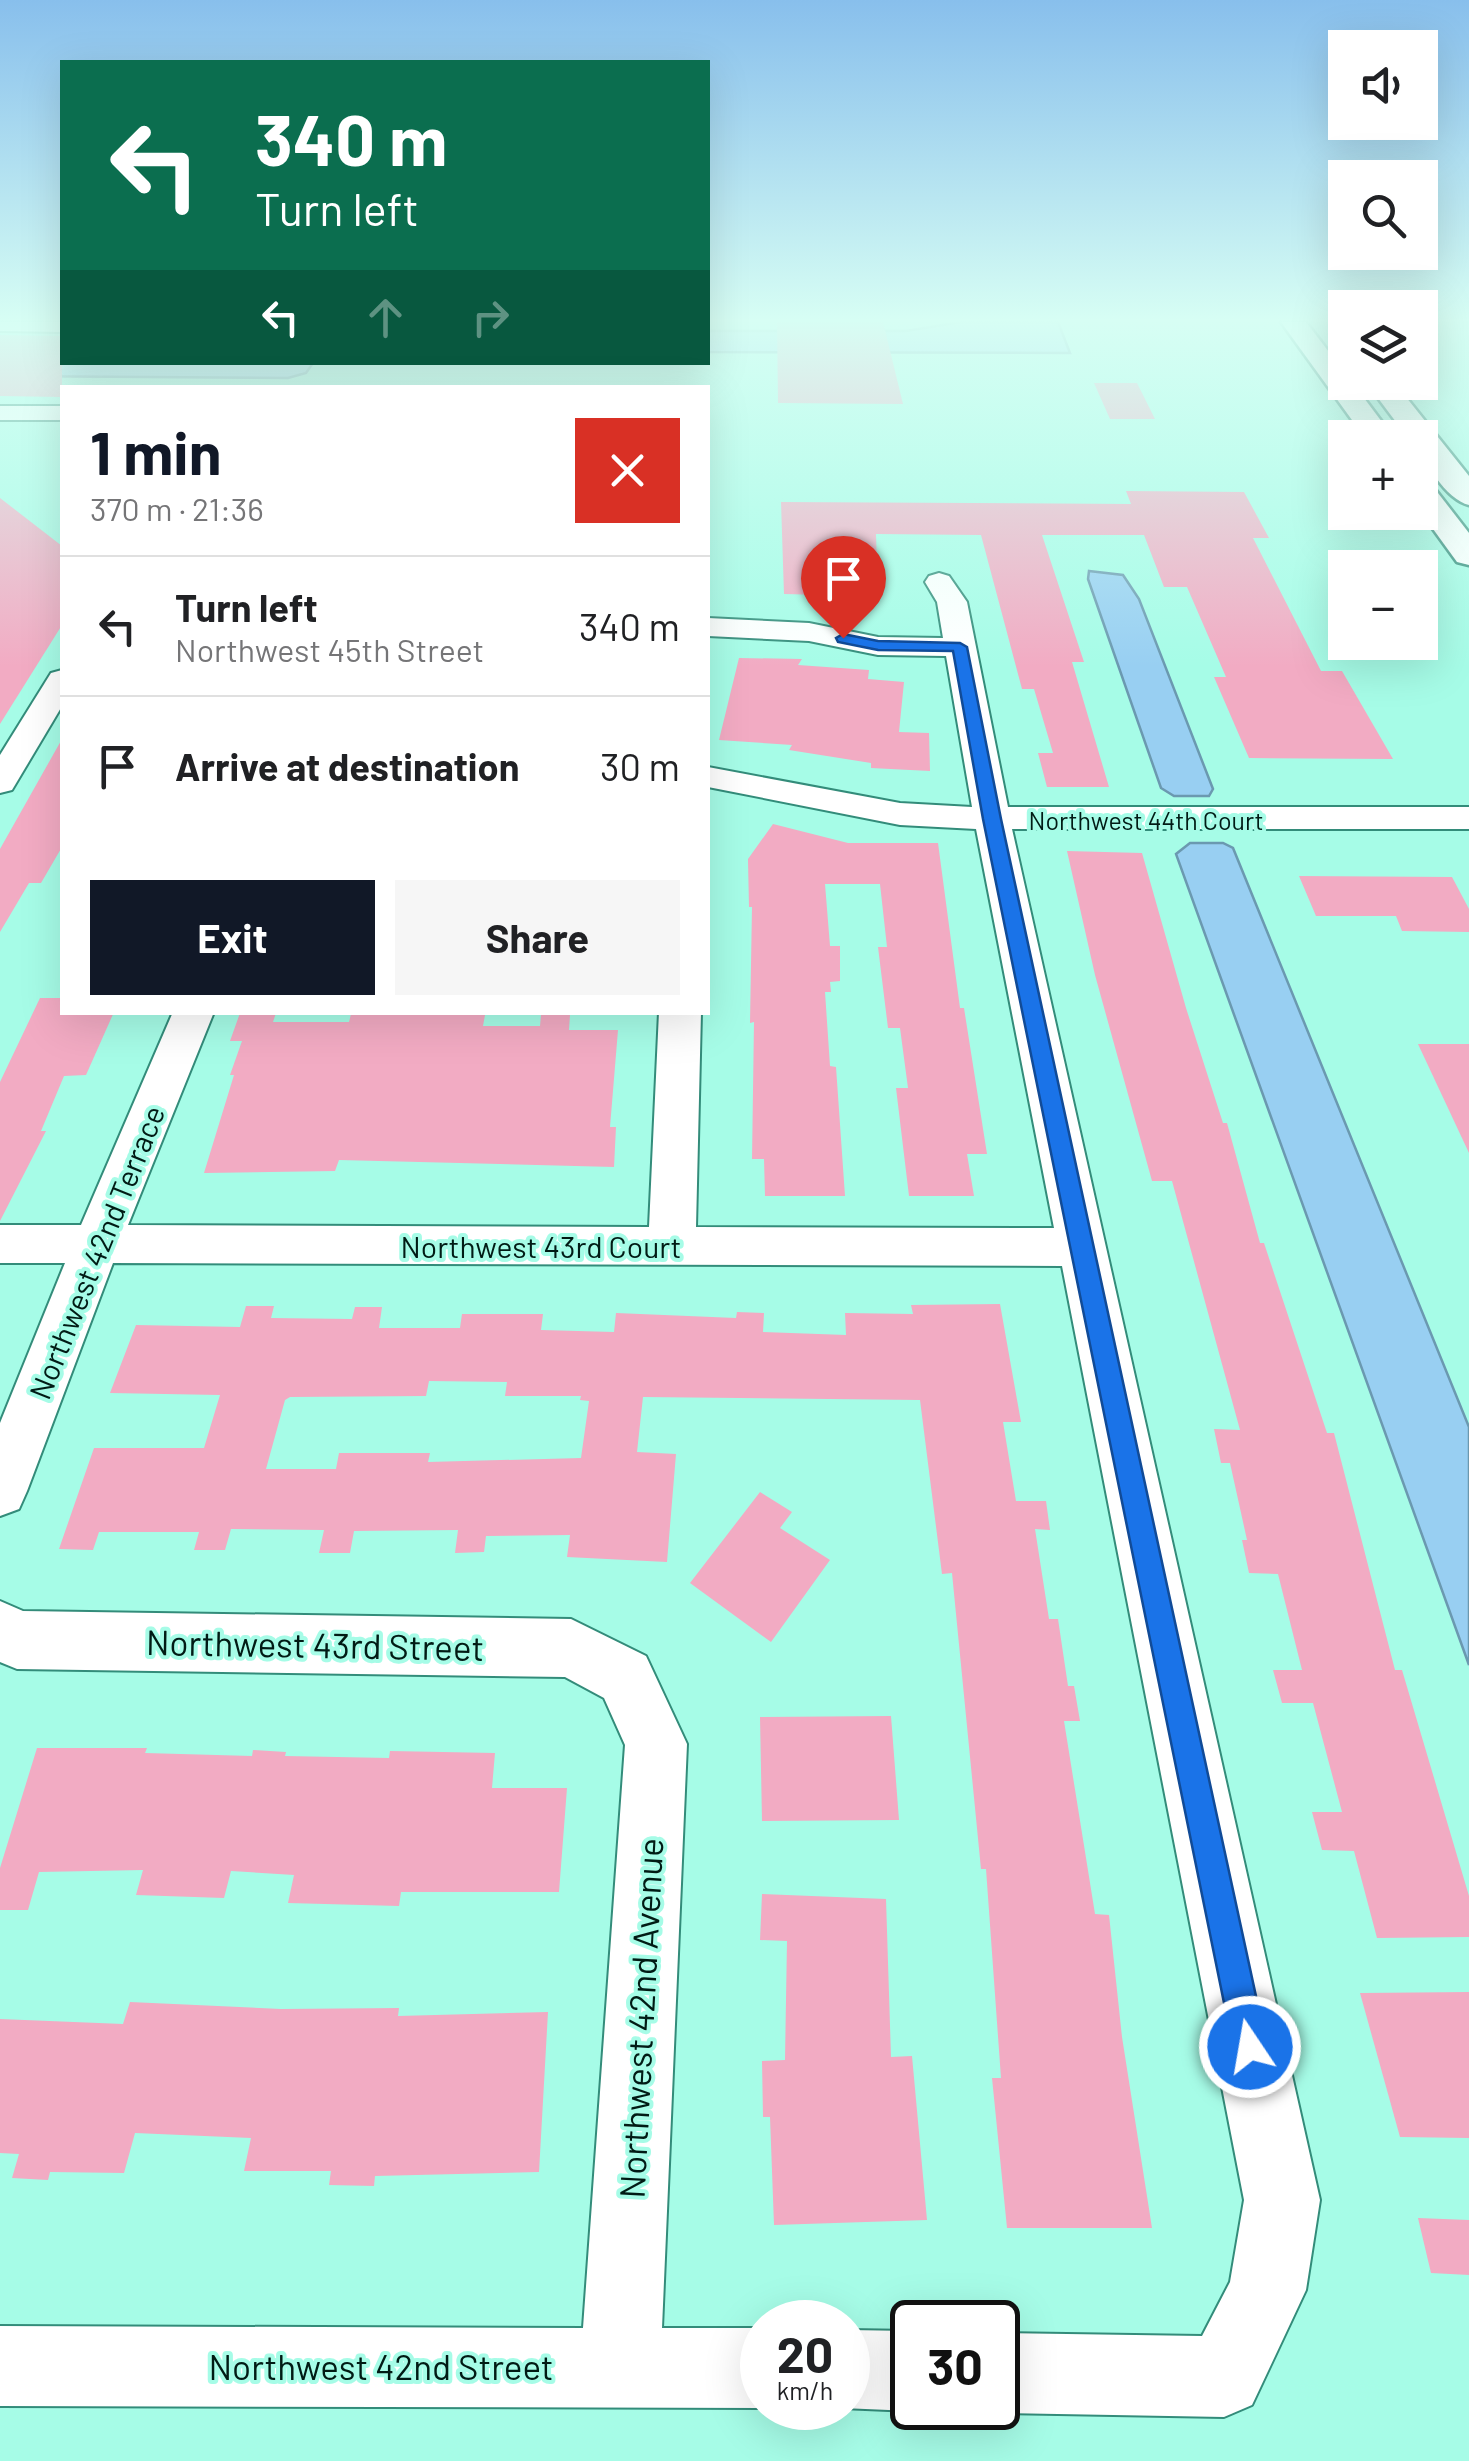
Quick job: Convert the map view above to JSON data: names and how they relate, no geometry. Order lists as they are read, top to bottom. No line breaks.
{"streets":{"street":["Northwest 44th Court","Northwest 43rd Court","Northwest 42nd Terrace","Northwest 43rd Street","Northwest 42nd Avenue","Northwest 42nd Street"]},"crossings":[["Northwest 43rd Court","Northwest 42nd Terrace"],["Northwest 43rd Street","Northwest 42nd Avenue"],["Northwest 42nd Avenue","Northwest 42nd Street"]],"page":{"map_buttons":["+","−"],"turn":["340 m","Turn left"],"heading":["1 min","370 m · 21:36"],"list":[{"name":"Turn left","note":"Northwest 45th Street","value":"340 m"},{"name":"Arrive at destination","value":"30 m"}],"buttons":["Exit","Share"],"speed":"20 km/h","limit":"30"}}
